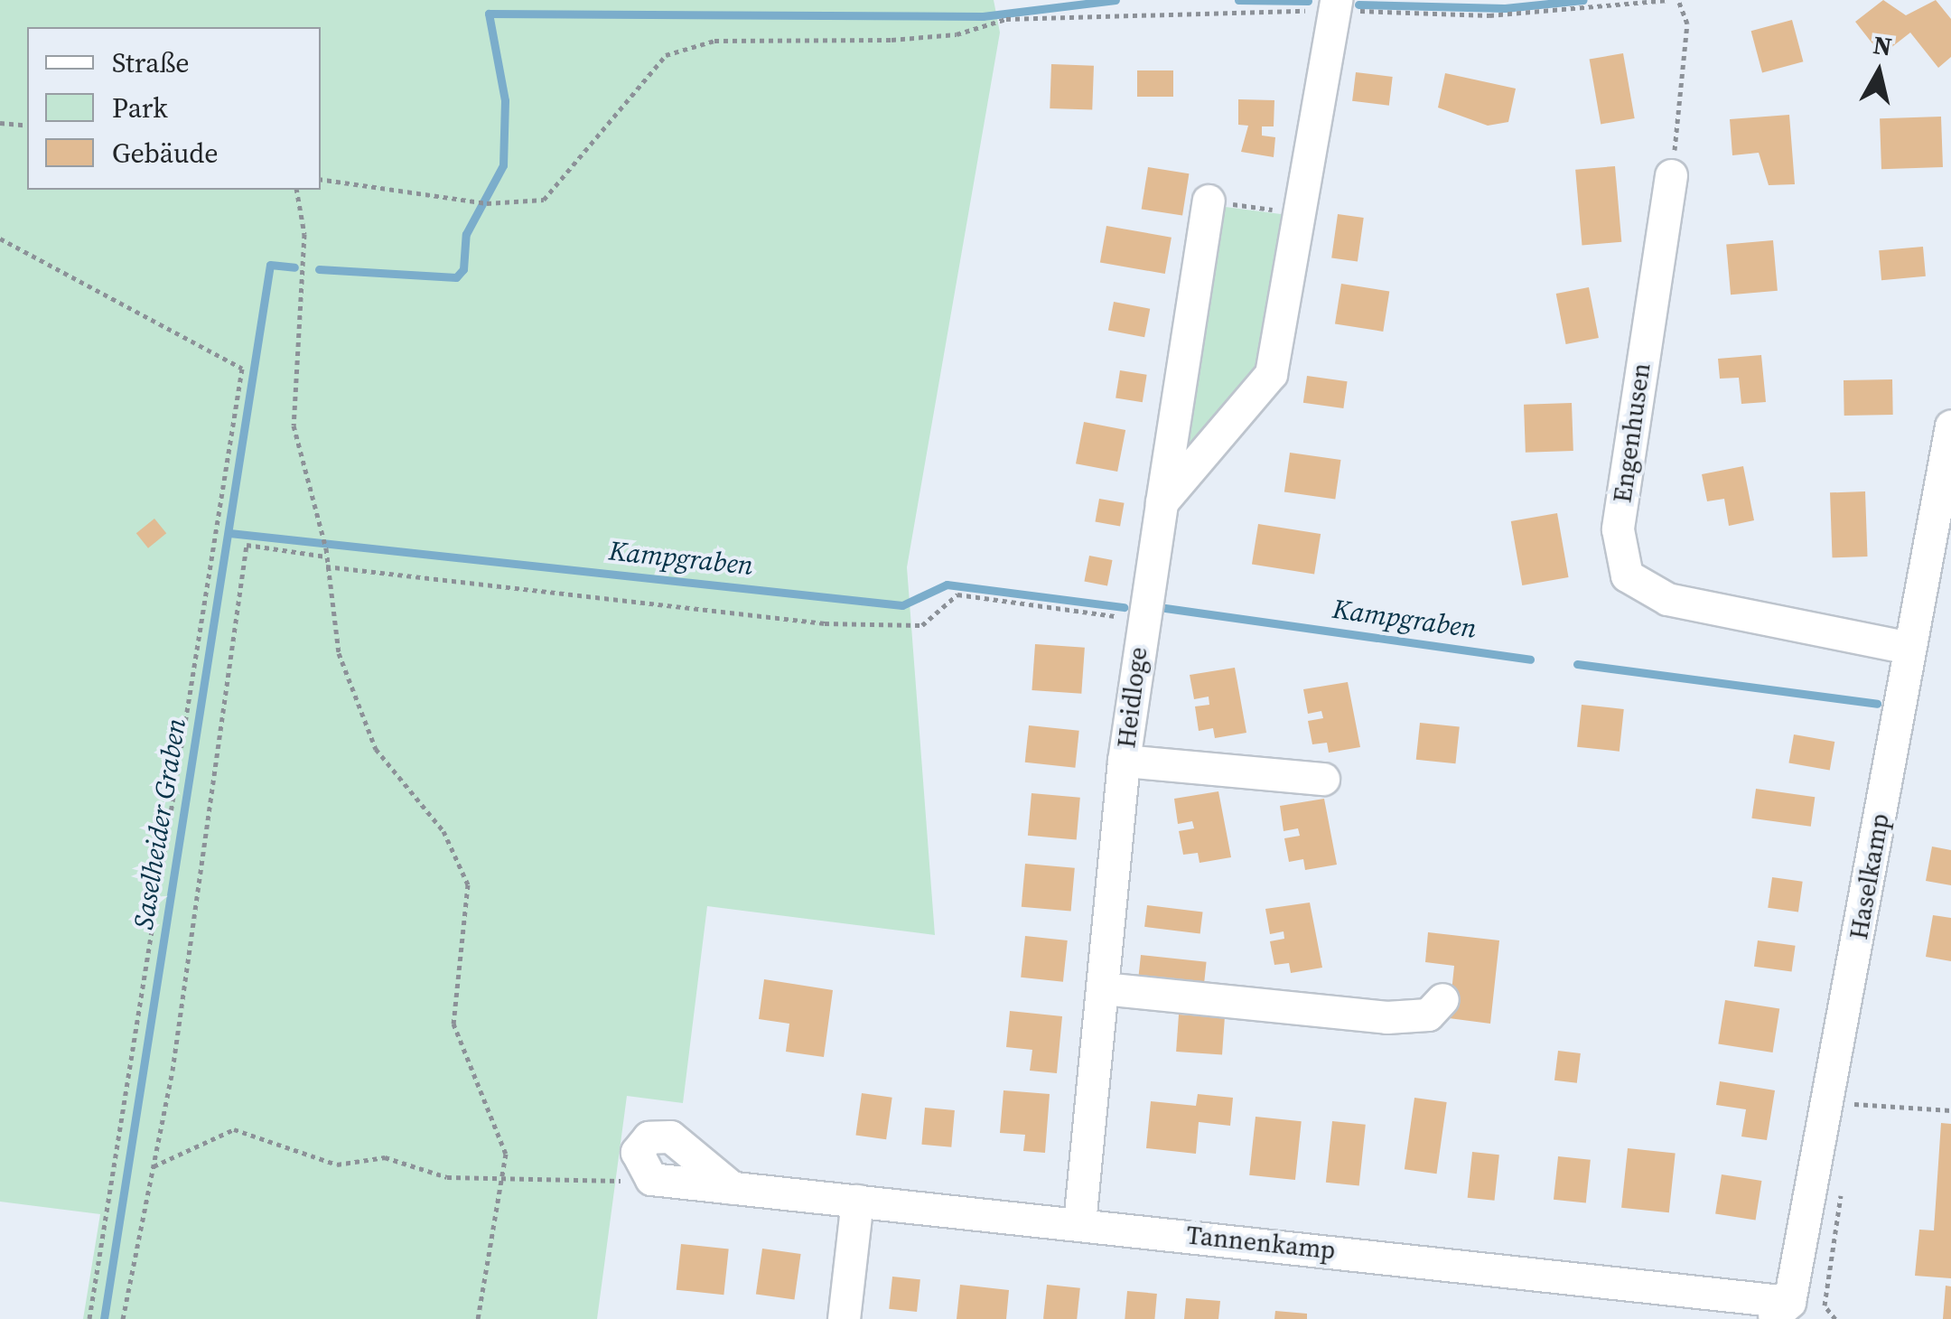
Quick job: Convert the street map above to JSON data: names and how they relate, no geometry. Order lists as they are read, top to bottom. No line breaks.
{"streets":{"street":["Engenhusen","Heidloge","Haselkamp","Tannenkamp"]},"crossings":[["Engenhusen","Haselkamp"],["Heidloge","Tannenkamp"],["Haselkamp","Tannenkamp"]],"water":["Kampgraben","Saselheider Graben"],"legend":["Straße","Park","Gebäude"],"north":"top"}
